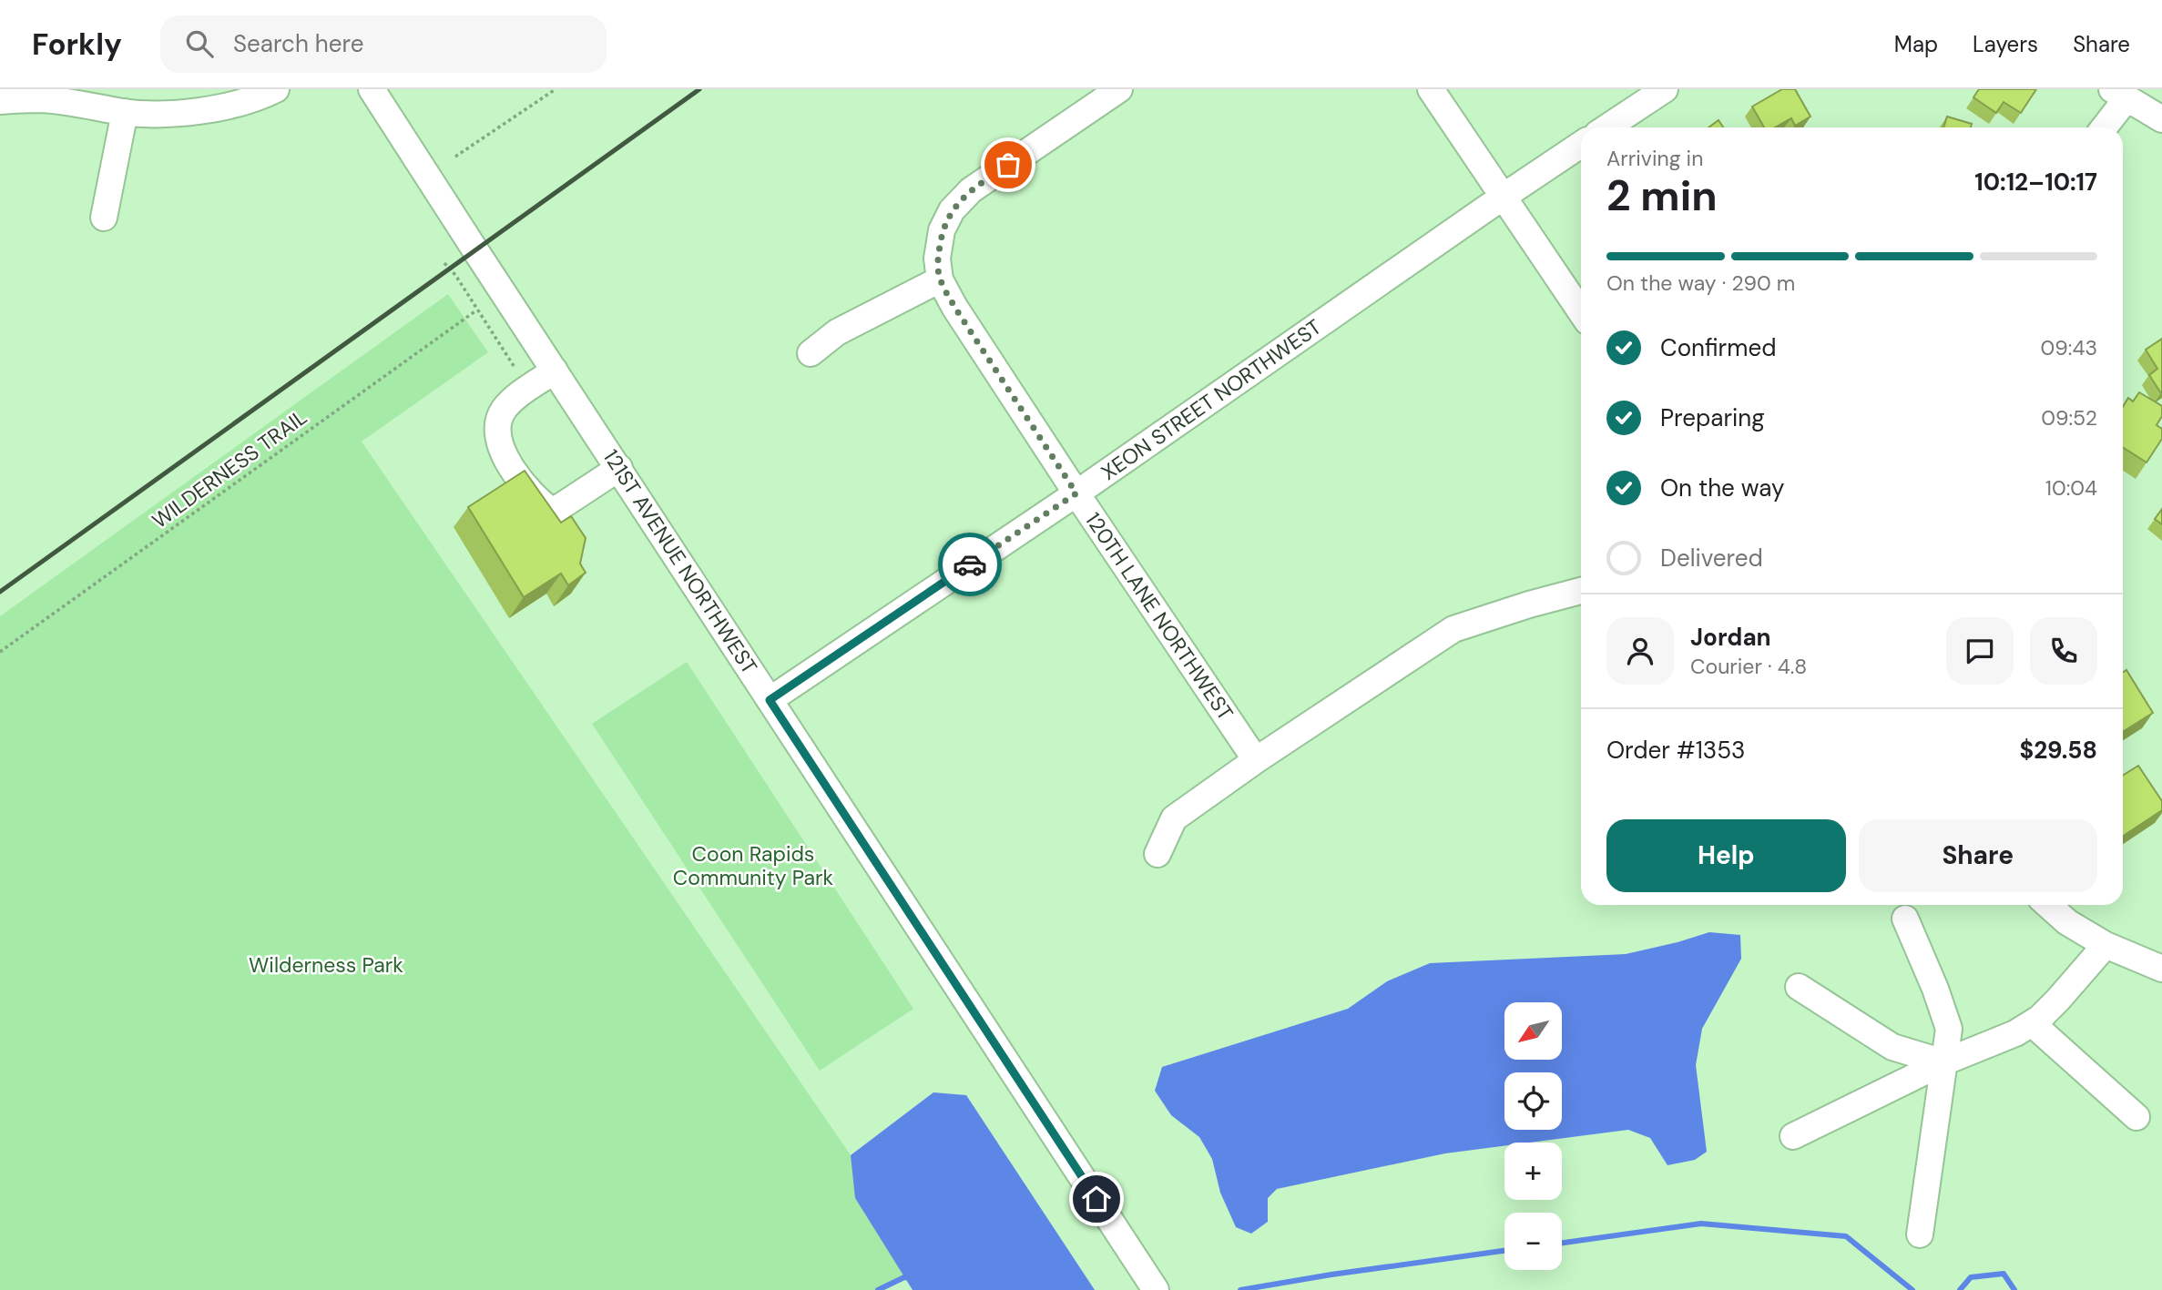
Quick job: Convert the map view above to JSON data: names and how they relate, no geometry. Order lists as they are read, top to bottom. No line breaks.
{"streets":{"street":["XEON STREET NORTHWEST","121ST AVENUE NORTHWEST","120TH LANE NORTHWEST"],"path":["WILDERNESS TRAIL"]},"crossings":[["XEON STREET NORTHWEST","121ST AVENUE NORTHWEST"],["XEON STREET NORTHWEST","120TH LANE NORTHWEST"]],"parks":["Coon Rapids Community Park","Wilderness Park"],"north":"bottom left","page":{"header":"Forkly","search":"Search here","nav":["Map","Layers","Share"],"heading":["2 min","Arriving in","10:12–10:17"],"panel":["Jordan","Courier · 4.8","Order #1353","$29.58"],"bar":"On the way · 290 m","list":[["Confirmed","09:43"],["Preparing","09:52"],["On the way","10:04"],"Delivered"],"buttons":["Help","Share"],"map_buttons":["+","−"]}}
